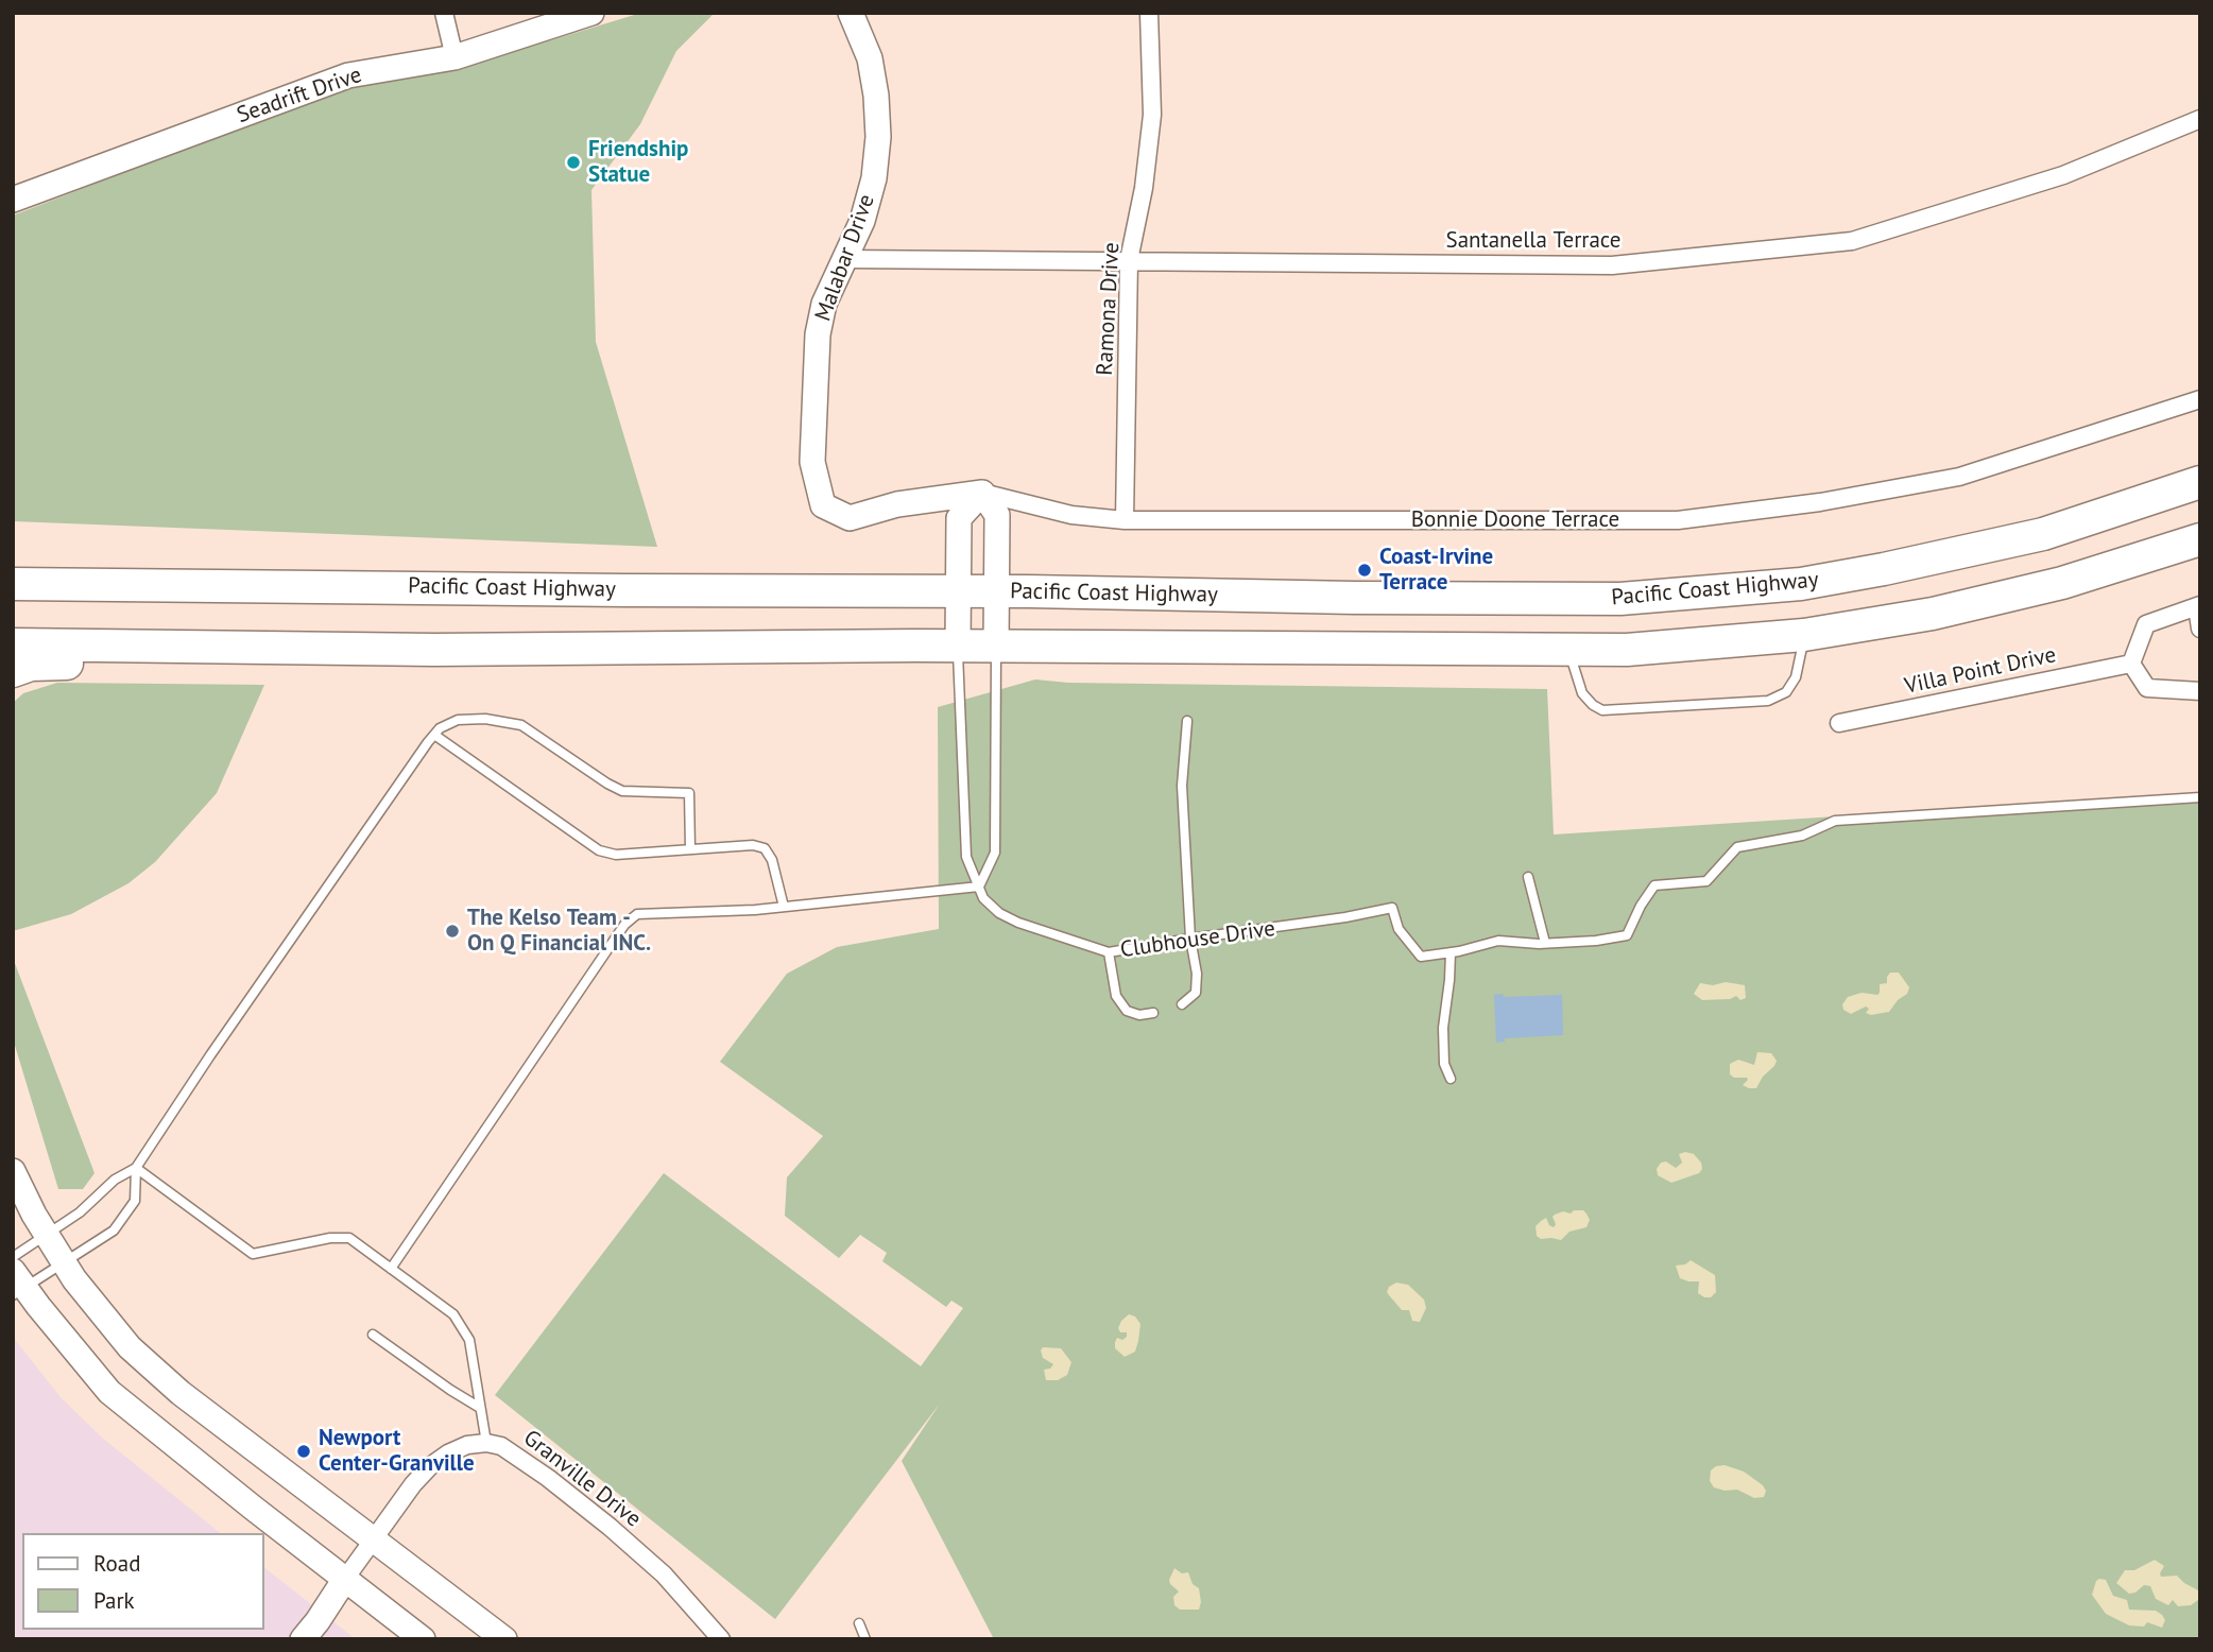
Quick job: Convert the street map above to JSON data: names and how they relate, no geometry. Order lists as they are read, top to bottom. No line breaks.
{"streets":{"highway":["Pacific Coast Highway"],"street":["Seadrift Drive","Santanella Terrace","Malabar Drive","Ramona Drive","Bonnie Doone Terrace","Villa Point Drive","Clubhouse Drive","Granville Drive"]},"crossings":[["Santanella Terrace","Malabar Drive"],["Santanella Terrace","Ramona Drive"],["Malabar Drive","Bonnie Doone Terrace"],["Ramona Drive","Bonnie Doone Terrace"],["Bonnie Doone Terrace","Clubhouse Drive"],["Pacific Coast Highway","Clubhouse Drive"]],"places":["Friendship Statue","Coast-Irvine Terrace","The Kelso Team - On Q Financial INC.","Newport Center-Granville"],"legend":["Road","Park"]}
